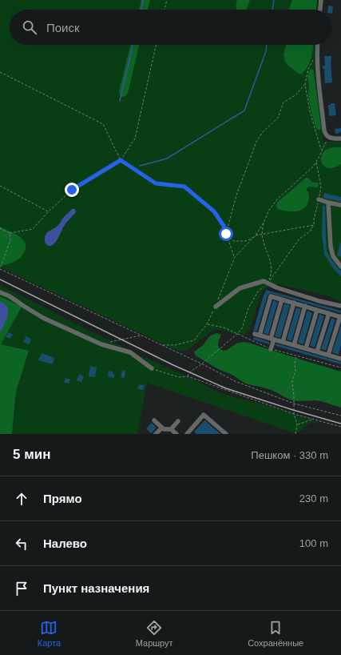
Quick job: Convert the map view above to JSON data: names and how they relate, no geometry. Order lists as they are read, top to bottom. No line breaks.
{"page":{"search":"Поиск","heading":["5 мин","Пешком · 330 m"],"list":[["Прямо","230 m"],["Налево","100 m"],"Пункт назначения"],"nav":["Карта","Маршрут","Сохранённые"]}}
